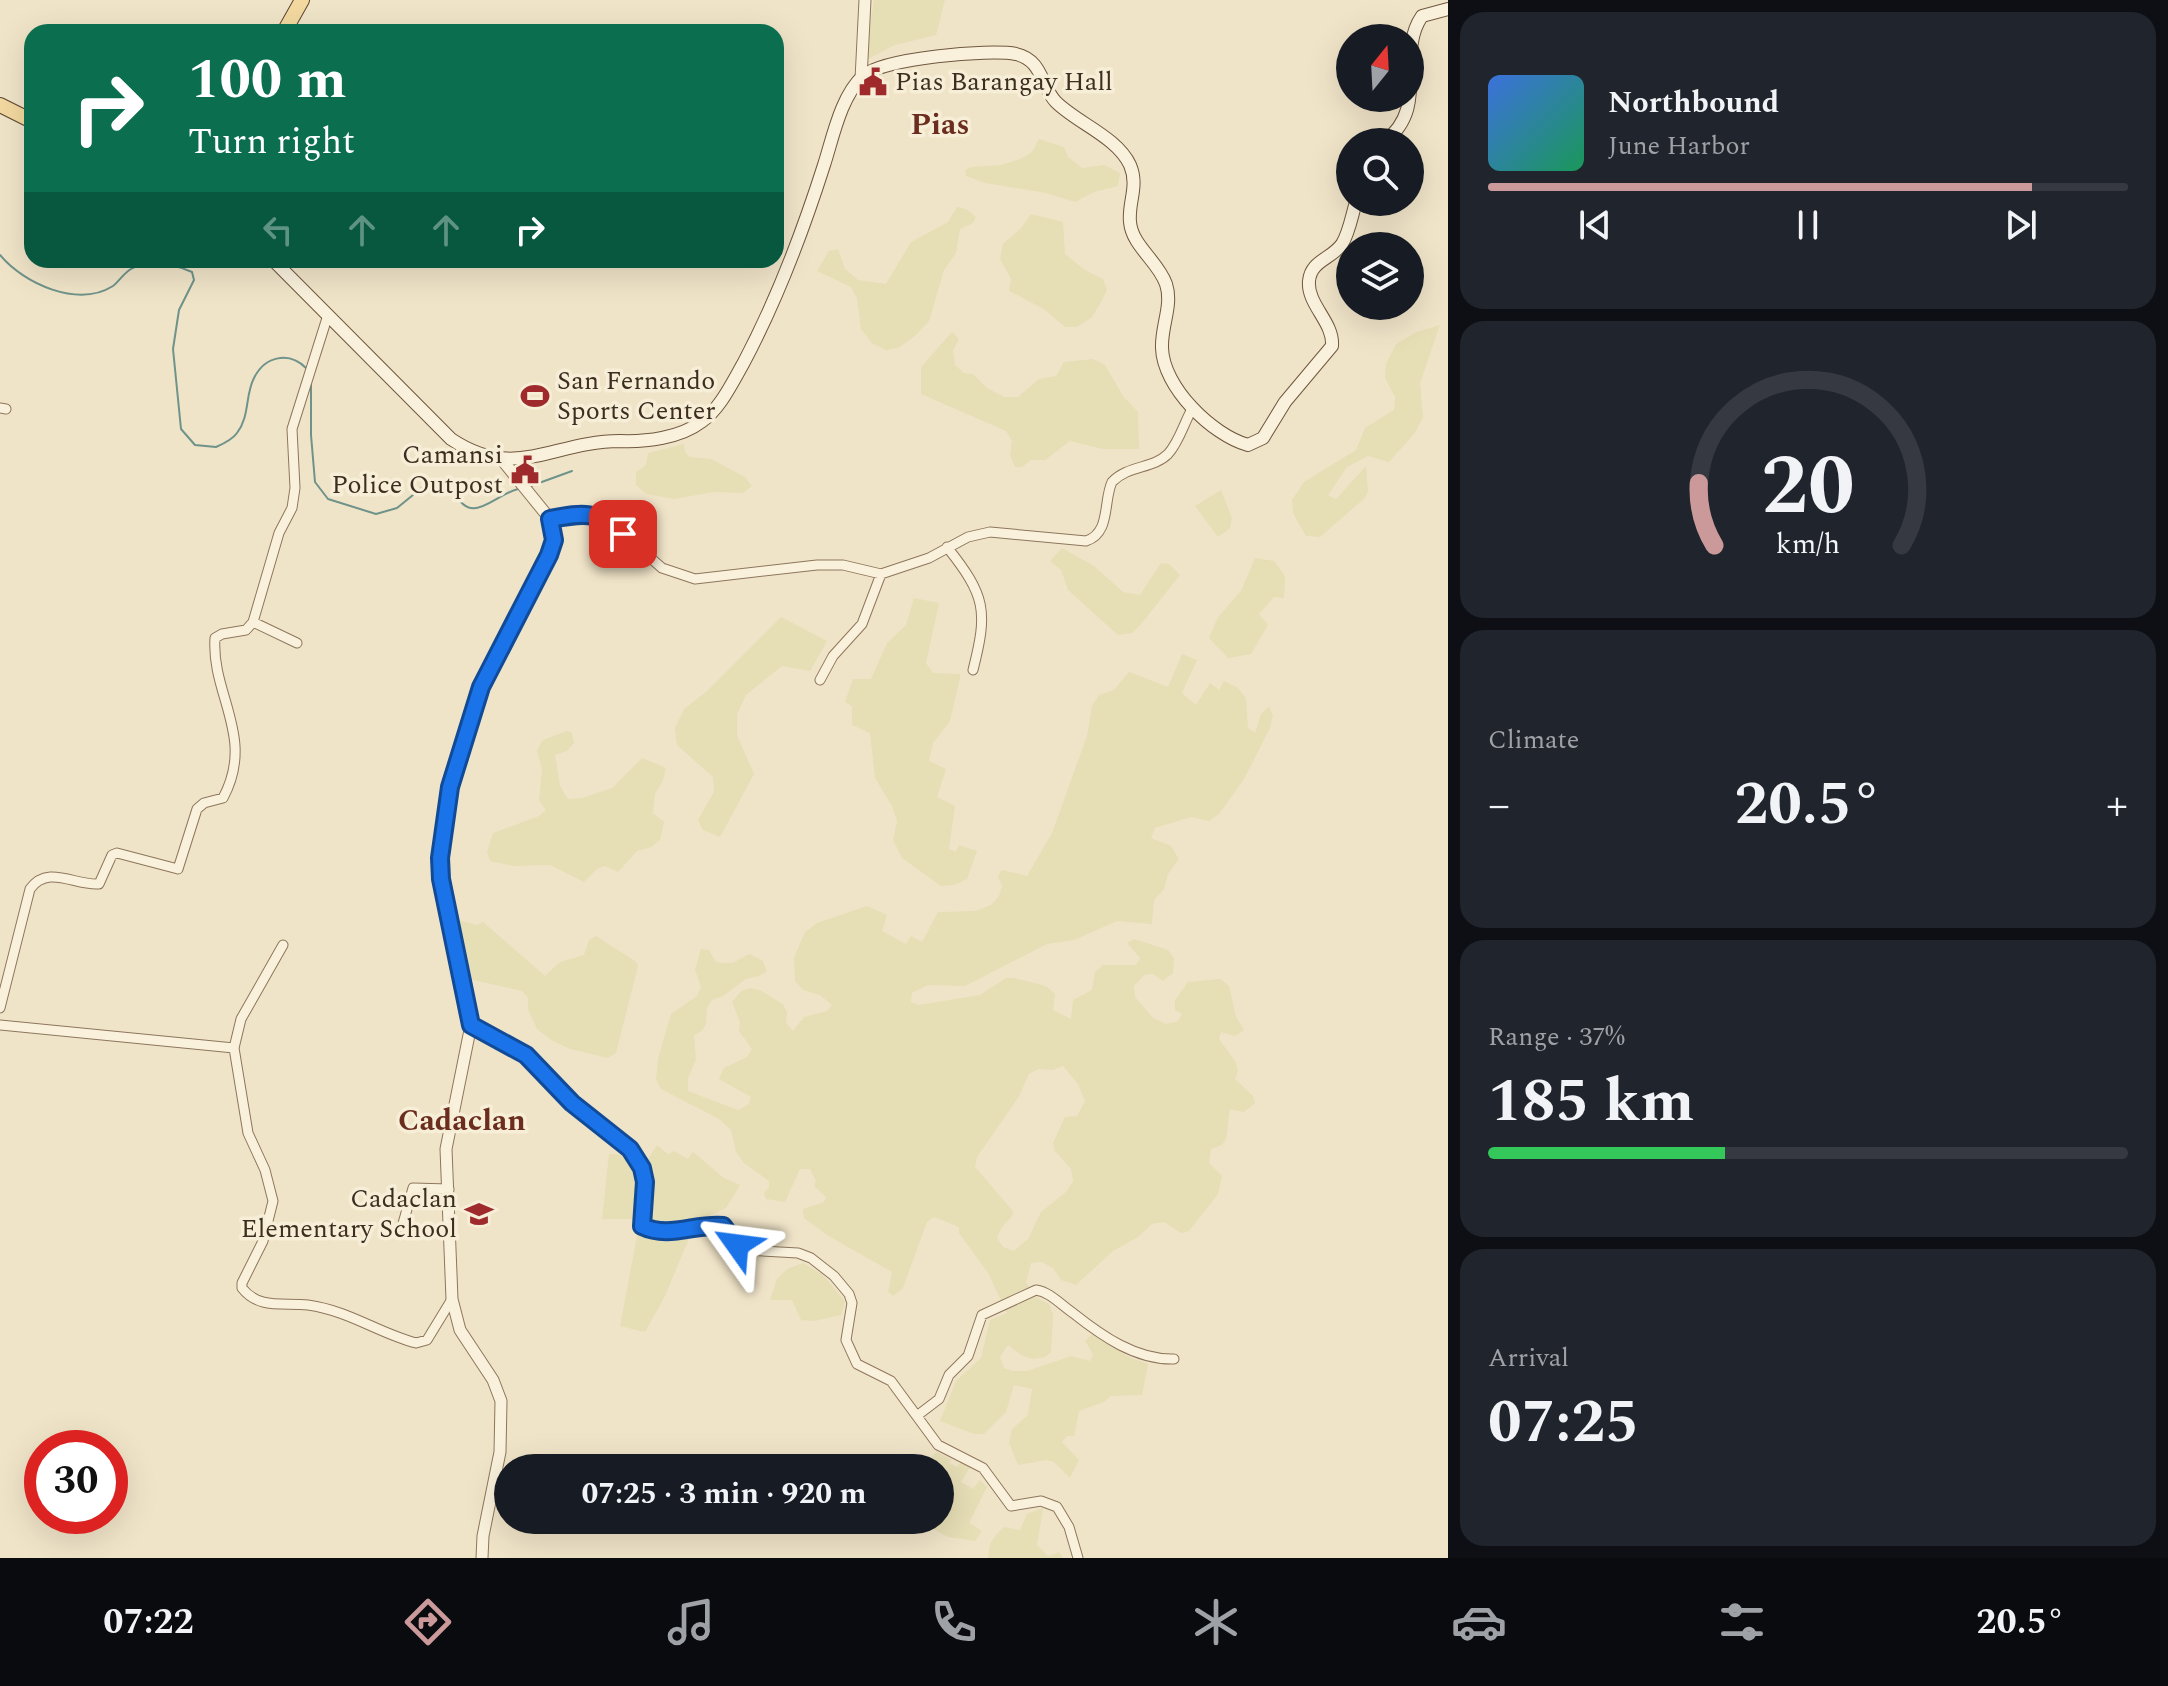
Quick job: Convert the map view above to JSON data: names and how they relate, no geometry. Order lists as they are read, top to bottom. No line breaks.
{"districts":["Pias","Cadaclan"],"places":{"public building":["Pias Barangay Hall","Camansi Police Outpost"],"sports":["San Fernando Sports Center"],"school or university":["Cadaclan Elementary School"]},"north":"top","page":{"turn":["100 m","Turn right"],"song":["Northbound","June Harbor"],"tile":["Climate",["Range · 37%","185 km"],["Arrival","07:25"]],"heat":["−","20.5°","+"],"limit":"30","trip":"07:25 · 3 min · 920 m","tabs":["07:22","20.5°"],"gauge":["20","km/h"]}}
